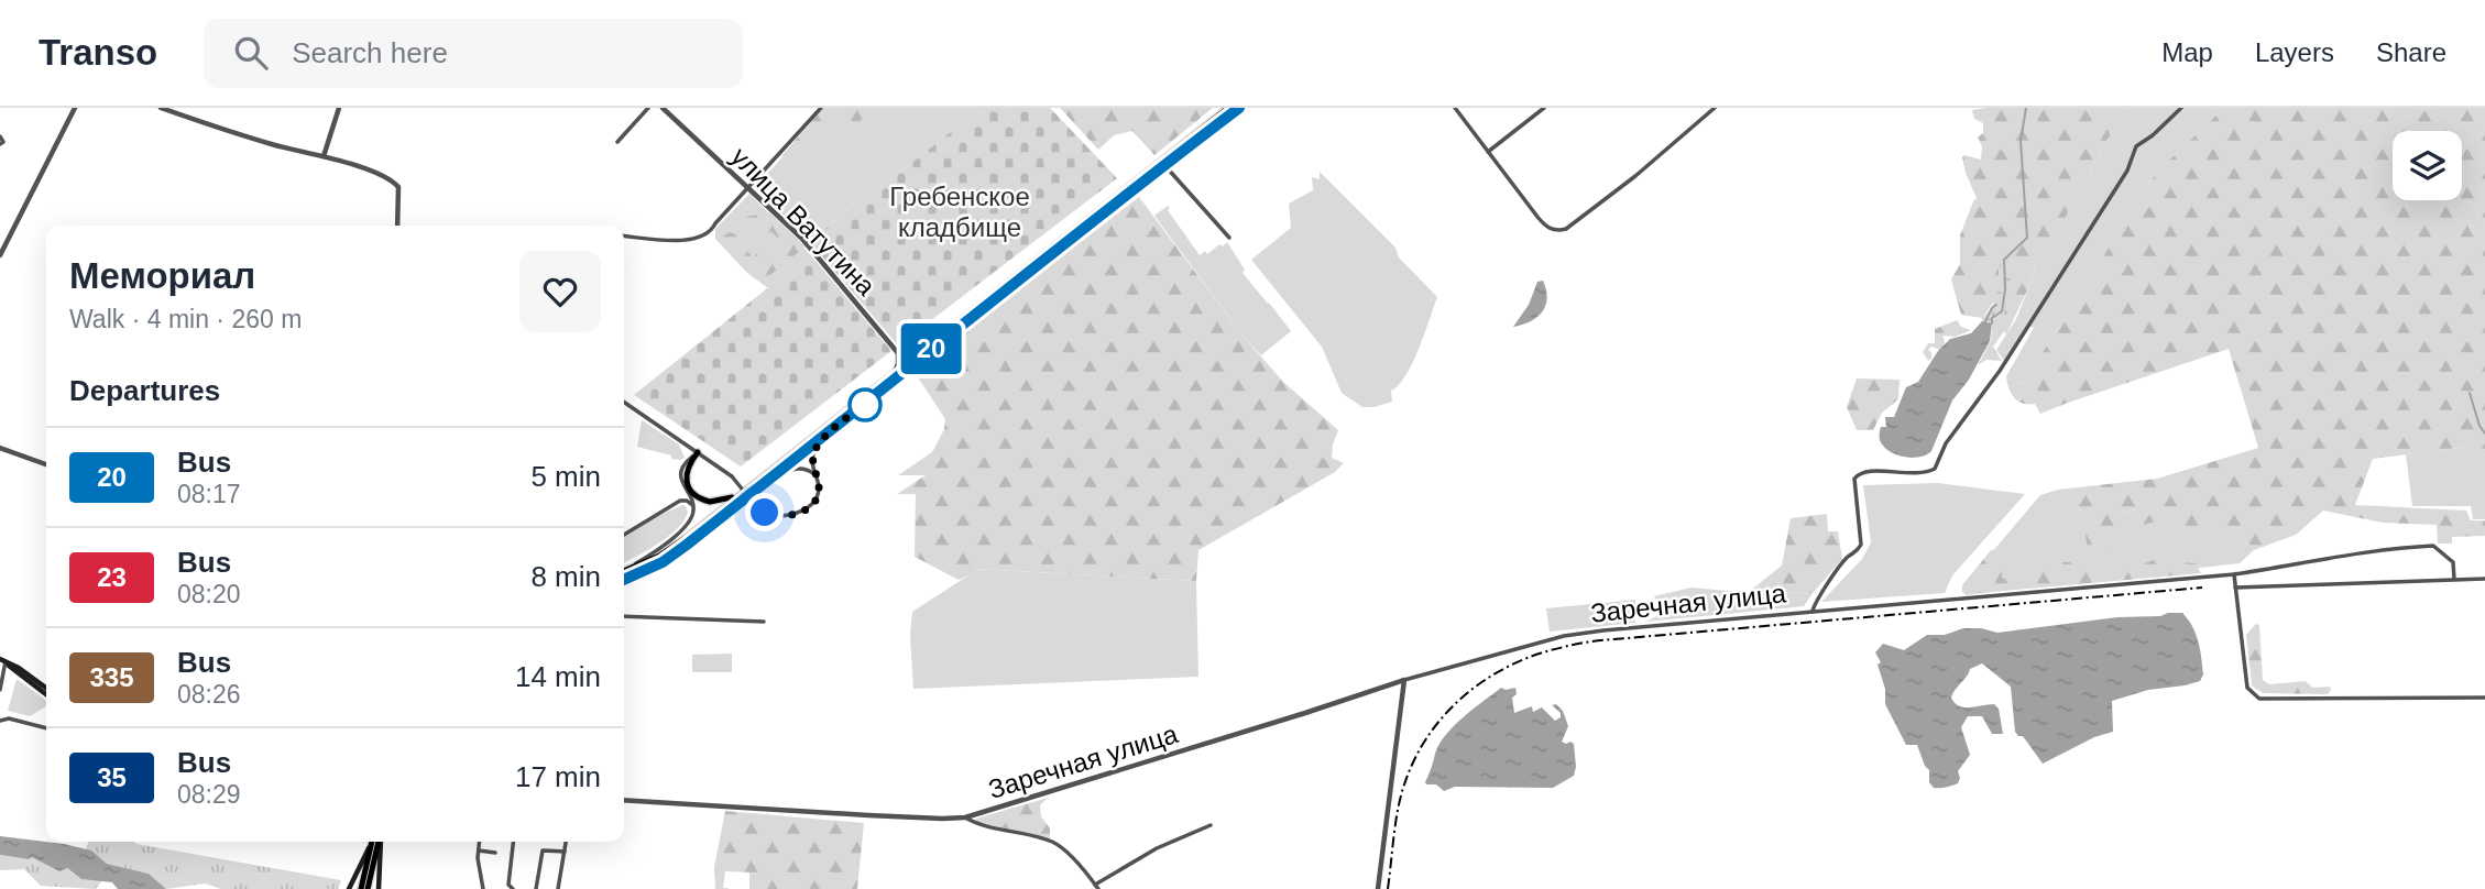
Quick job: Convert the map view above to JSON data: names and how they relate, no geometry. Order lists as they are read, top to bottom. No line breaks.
{"streets":{"street":["улица Ватутина","Заречная улица"]},"parks":["Гребенское кладбище"],"lines":["bus line 20"],"page":{"header":"Transo","search":"Search here","nav":["Map","Layers","Share"],"on_map":"20","heading":[["Мемориал","Walk · 4 min · 260 m"],"Departures"],"list":[{"mark":"20","name":"Bus","note":"08:17","value":"5 min"},{"mark":"23","name":"Bus","note":"08:20","value":"8 min"},{"mark":"335","name":"Bus","note":"08:26","value":"14 min"},{"mark":"35","name":"Bus","note":"08:29","value":"17 min"}]}}
